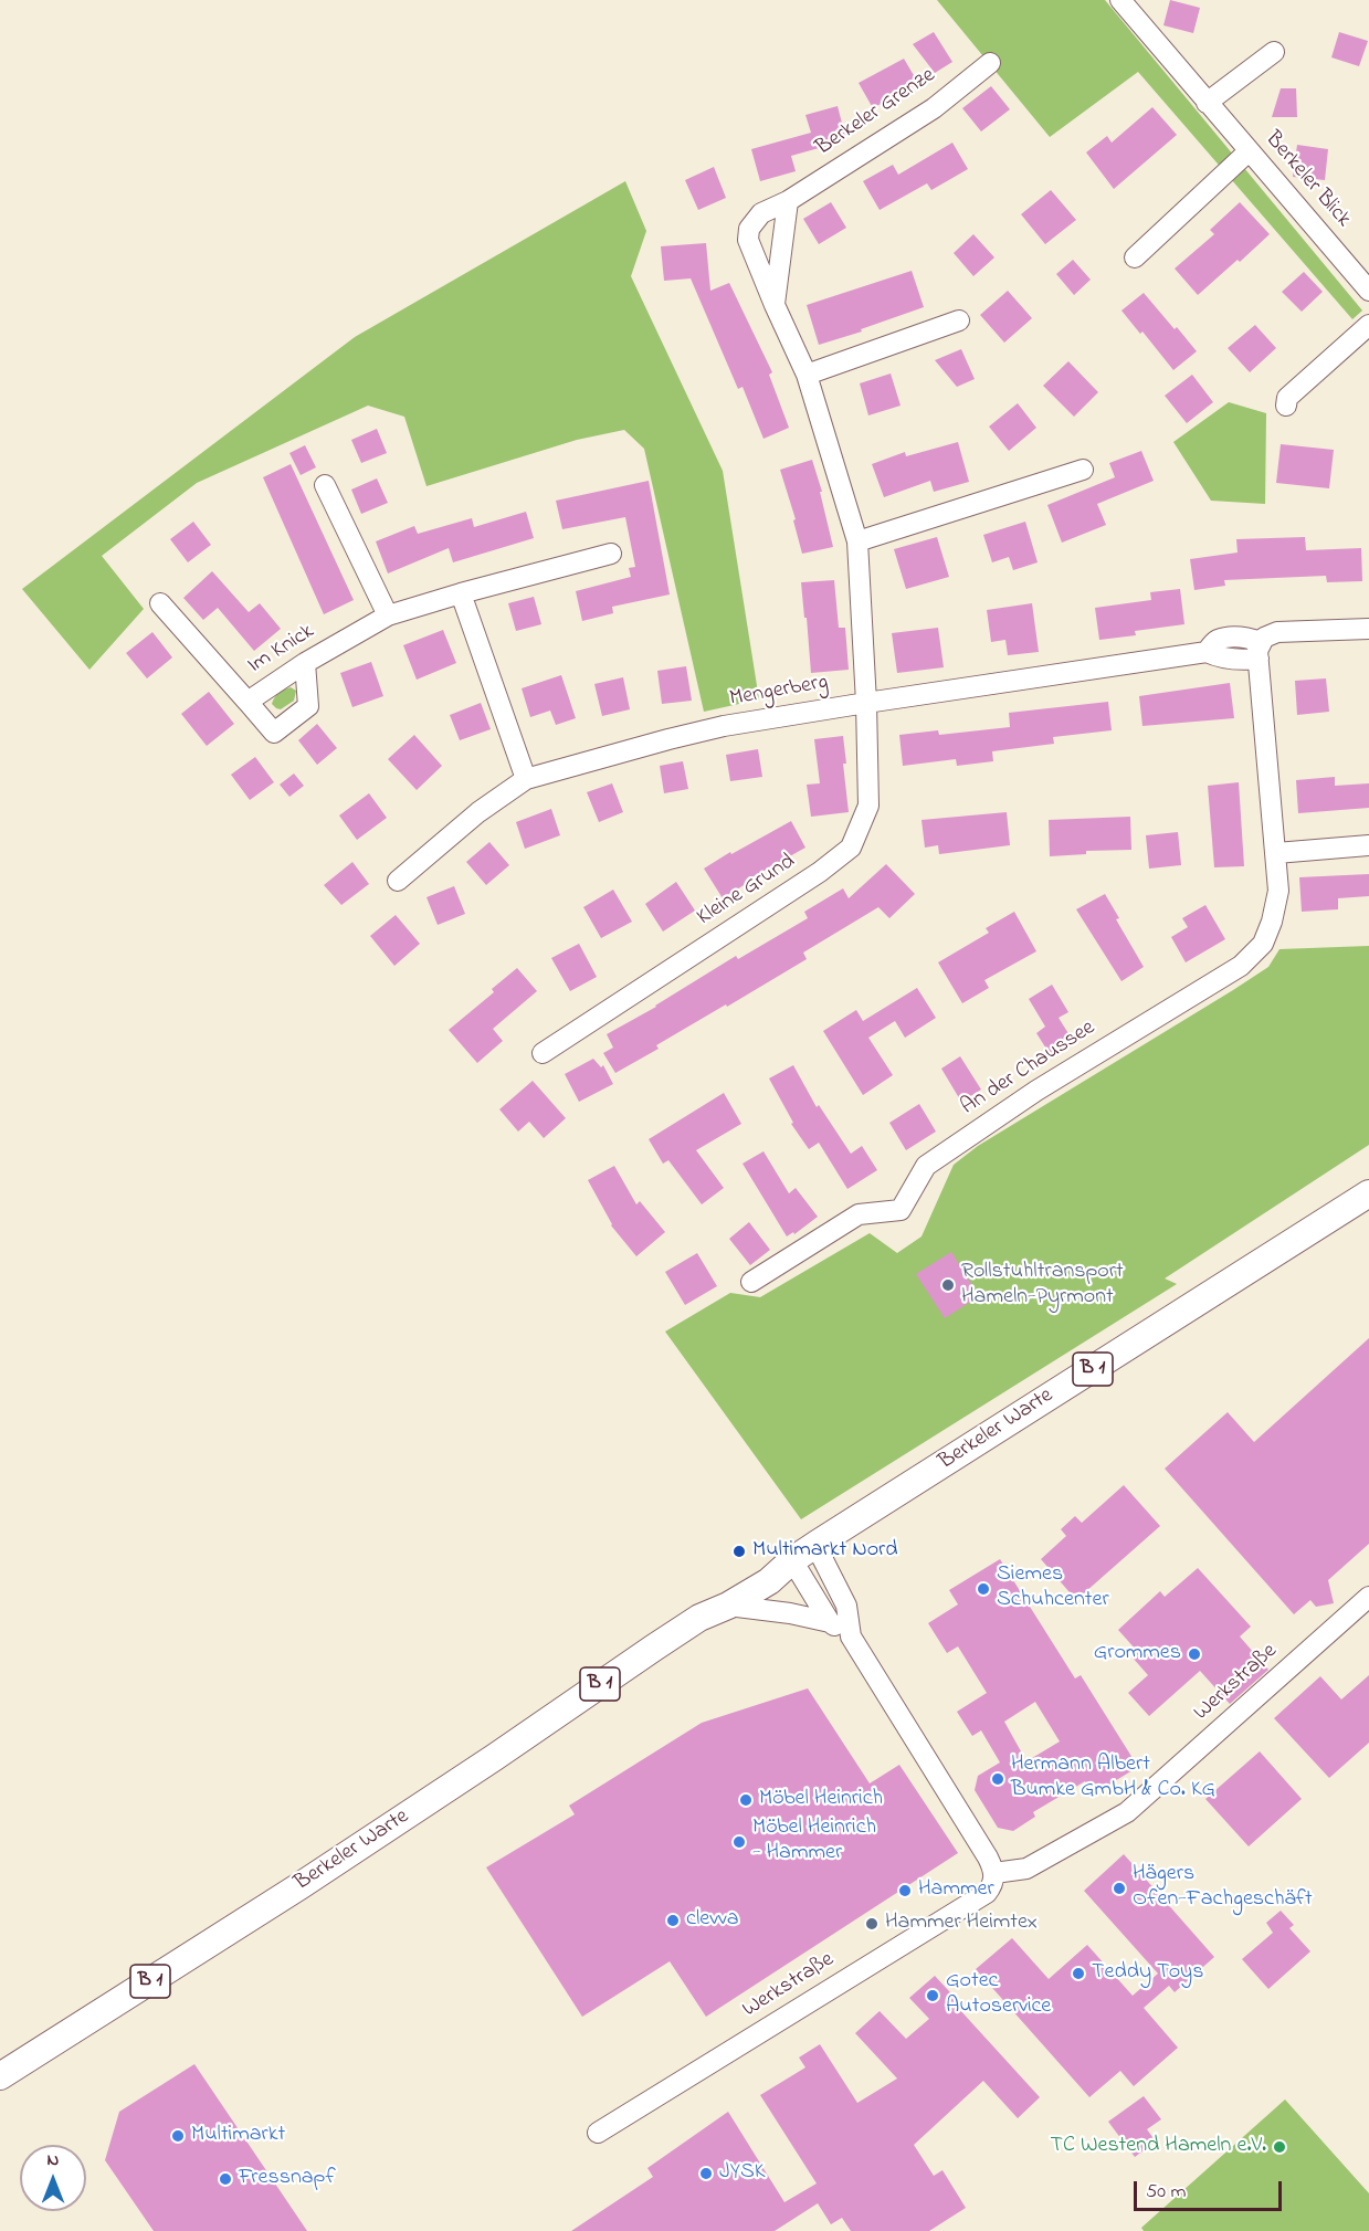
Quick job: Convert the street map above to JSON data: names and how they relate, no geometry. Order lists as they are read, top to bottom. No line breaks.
{"streets":{"main road":["B 1","Berkeler Warte"],"street":["Berkeler Grenze","Berkeler Blick","Im Knick","Mengerberg","Kleine Grund","An der Chaussee","Werkstraße"]},"crossings":[["Berkeler Grenze","Mengerberg"],["Berkeler Grenze","Kleine Grund"],["Mengerberg","Kleine Grund"],["Mengerberg","An der Chaussee"]],"places":["Rollstuhltransport Hameln-Pyrmont","Multimarkt Nord","Siemes Schuhcenter","Grommes","Hermann Albert Bumke GmbH & Co. KG","Möbel Heinrich","Möbel Heinrich - Hammer","Hägers Ofen-Fachgeschäft","Hammer","clevva","Hammer Heimtex","Teddy Toys","Gotec Autoservice","Multimarkt","TC Westend Hameln e.V.","JYSK","Fressnapf"],"scale_bar":"50 m","north":"top"}
